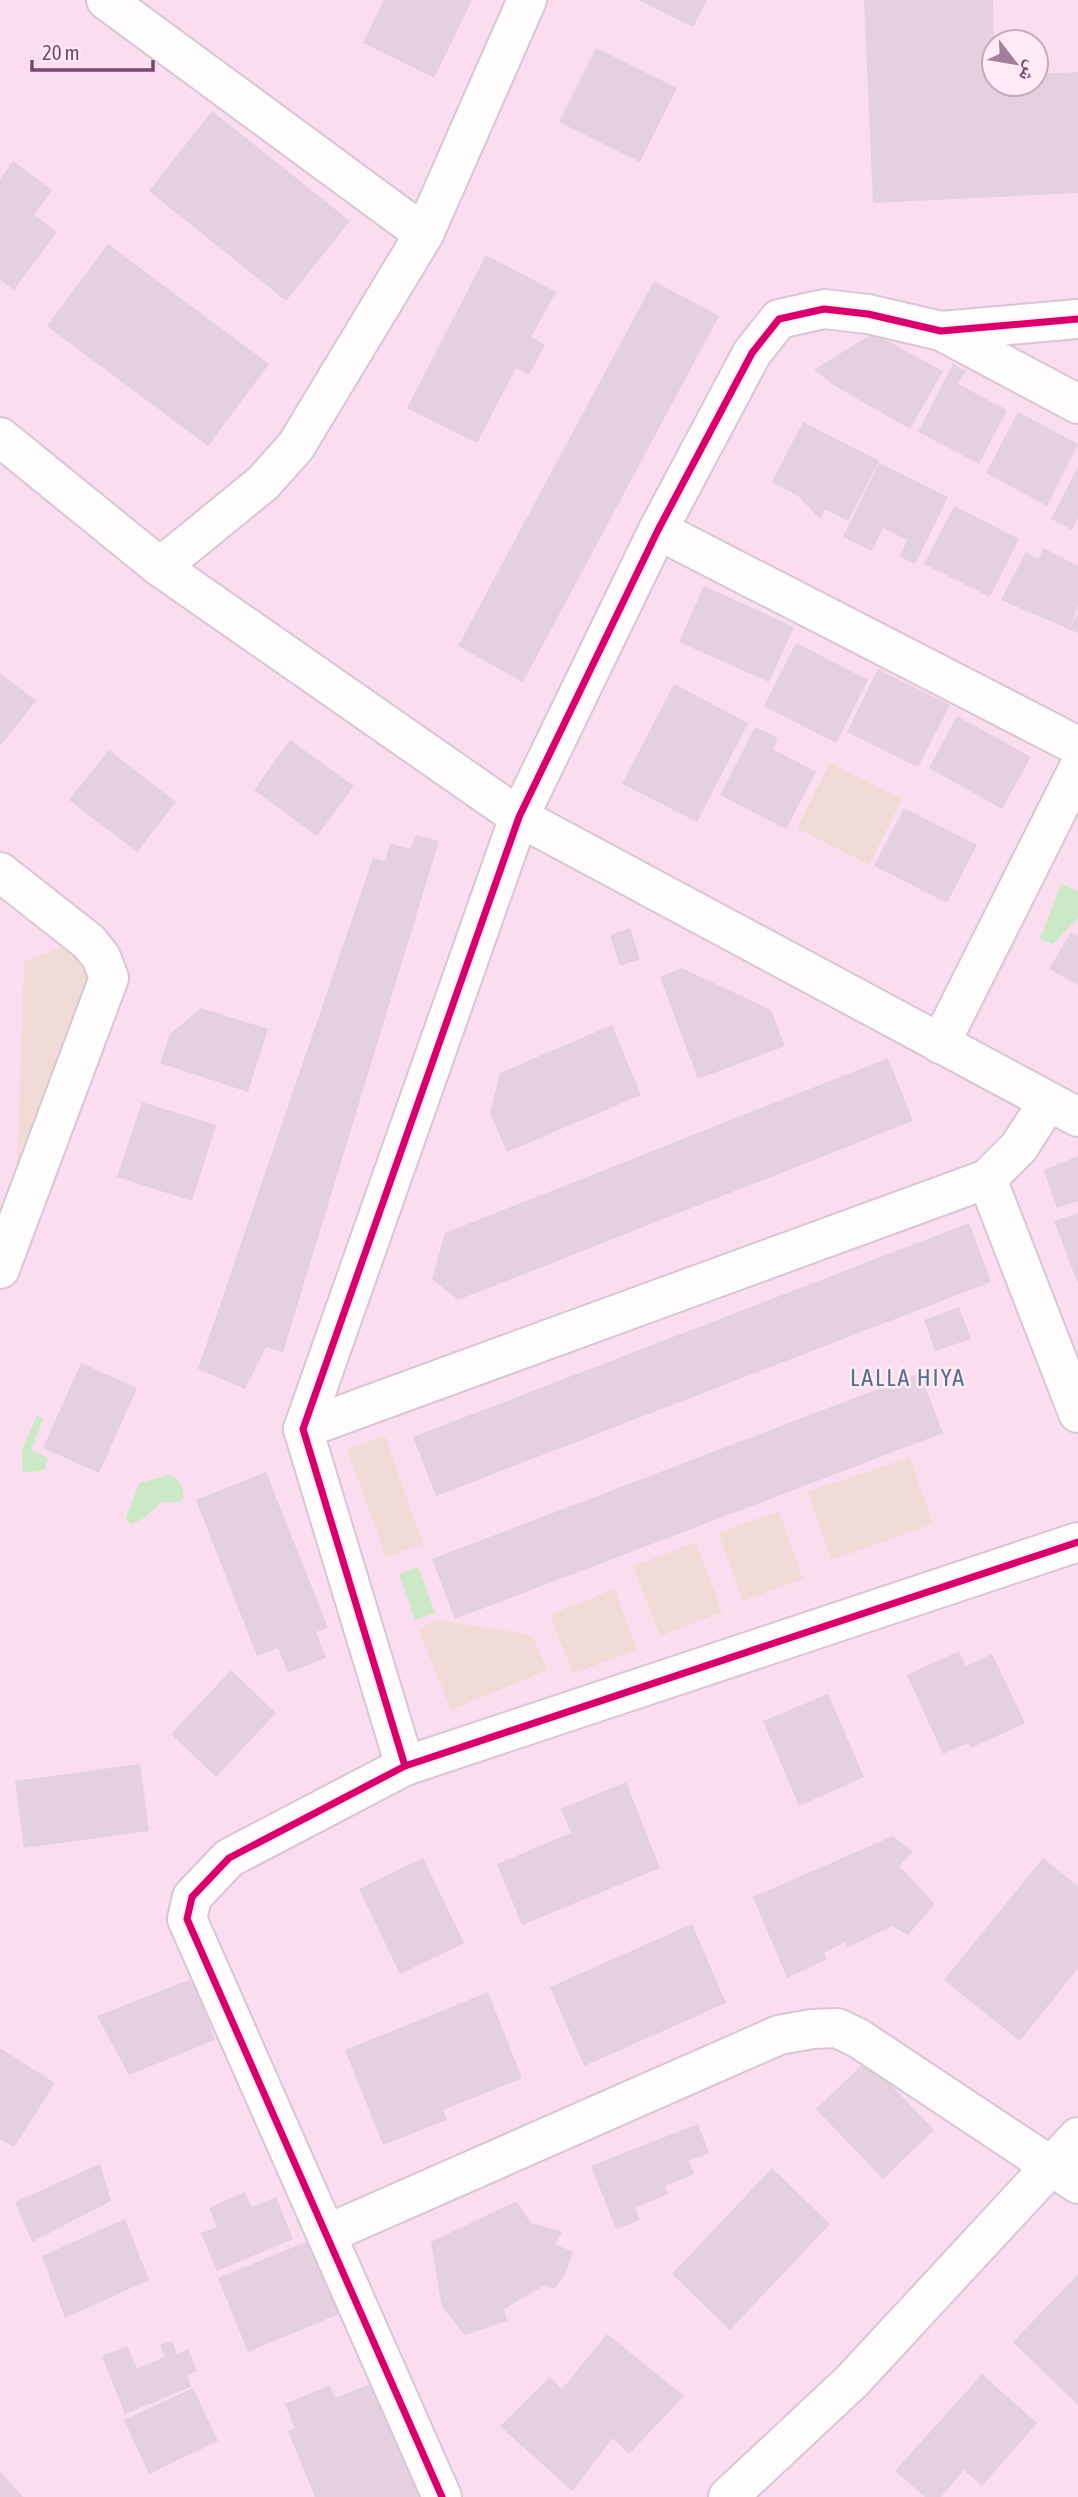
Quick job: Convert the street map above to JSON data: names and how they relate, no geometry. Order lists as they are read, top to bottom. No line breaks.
{"districts":["LALLA HIYA"],"scale_bar":"20 m","north":"bottom right"}
